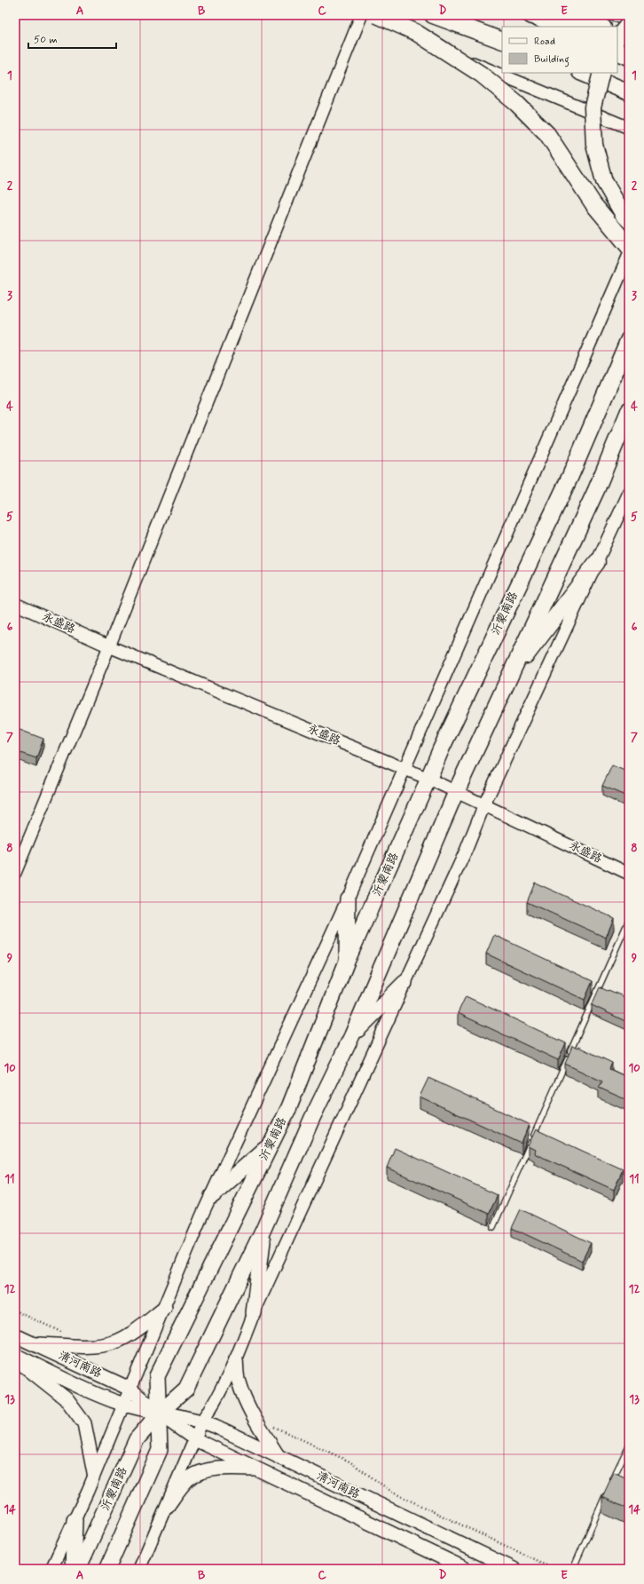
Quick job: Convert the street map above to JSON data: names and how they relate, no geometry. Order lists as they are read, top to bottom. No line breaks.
{"streets":{"highway":["沂蒙南路"],"main road":["清河南路"],"street":["永盛路"]},"crossings":[["沂蒙南路","永盛路"],["沂蒙南路","清河南路"]],"legend":["Road","Building"],"scale_bar":"50 m","grid":{"columns":["A","B","C","D","E"],"rows":["1","2","3","4","5","6","7","8","9","10","11","12","13","14"]}}
